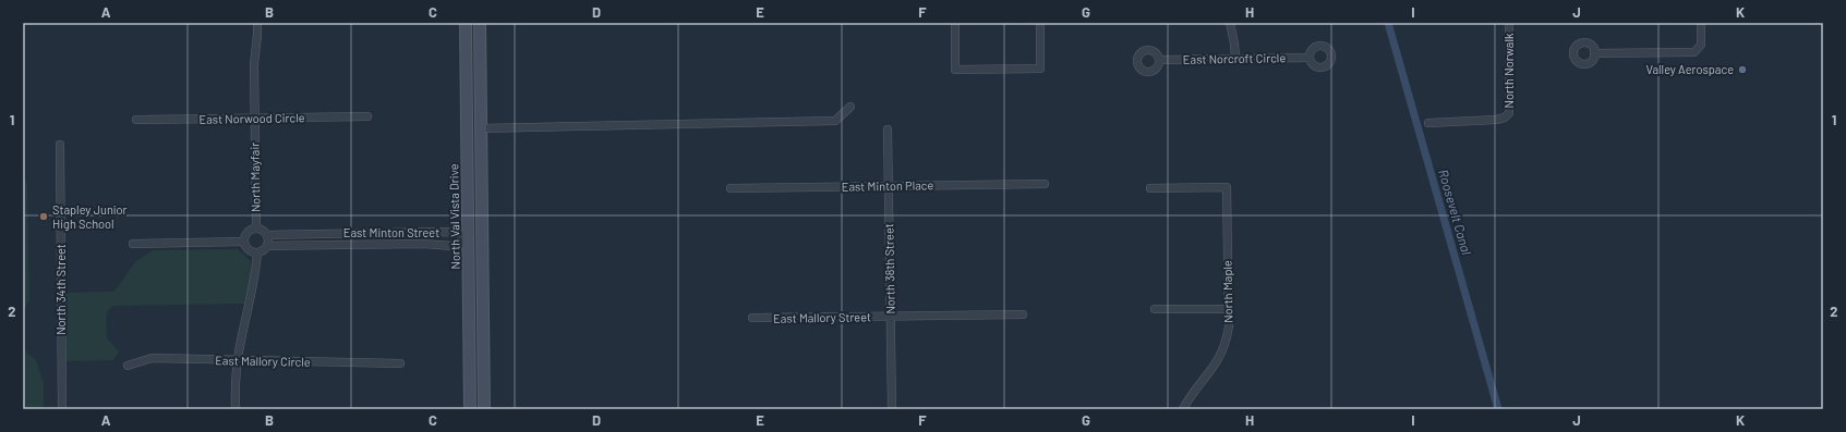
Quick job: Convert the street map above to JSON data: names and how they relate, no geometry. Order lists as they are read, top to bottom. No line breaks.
{"streets":{"main road":["North Val Vista Drive"],"street":["East Norcroft Circle","North Norwalk","East Norwood Circle","North Mayfair","East Minton Place","East Minton Street","North 38th Street","North 34th Street","North Maple","East Mallory Street","East Mallory Circle"]},"crossings":[["East Norwood Circle","North Mayfair"],["North Mayfair","East Minton Street"],["East Minton Place","North 38th Street"],["North Val Vista Drive","East Minton Street"],["North 38th Street","East Mallory Street"]],"water":["Roosevelt Canal"],"places":["Valley Aerospace","Stapley Junior High School"],"grid":{"columns":["A","B","C","D","E","F","G","H","I","J","K"],"rows":["1","2"]}}
